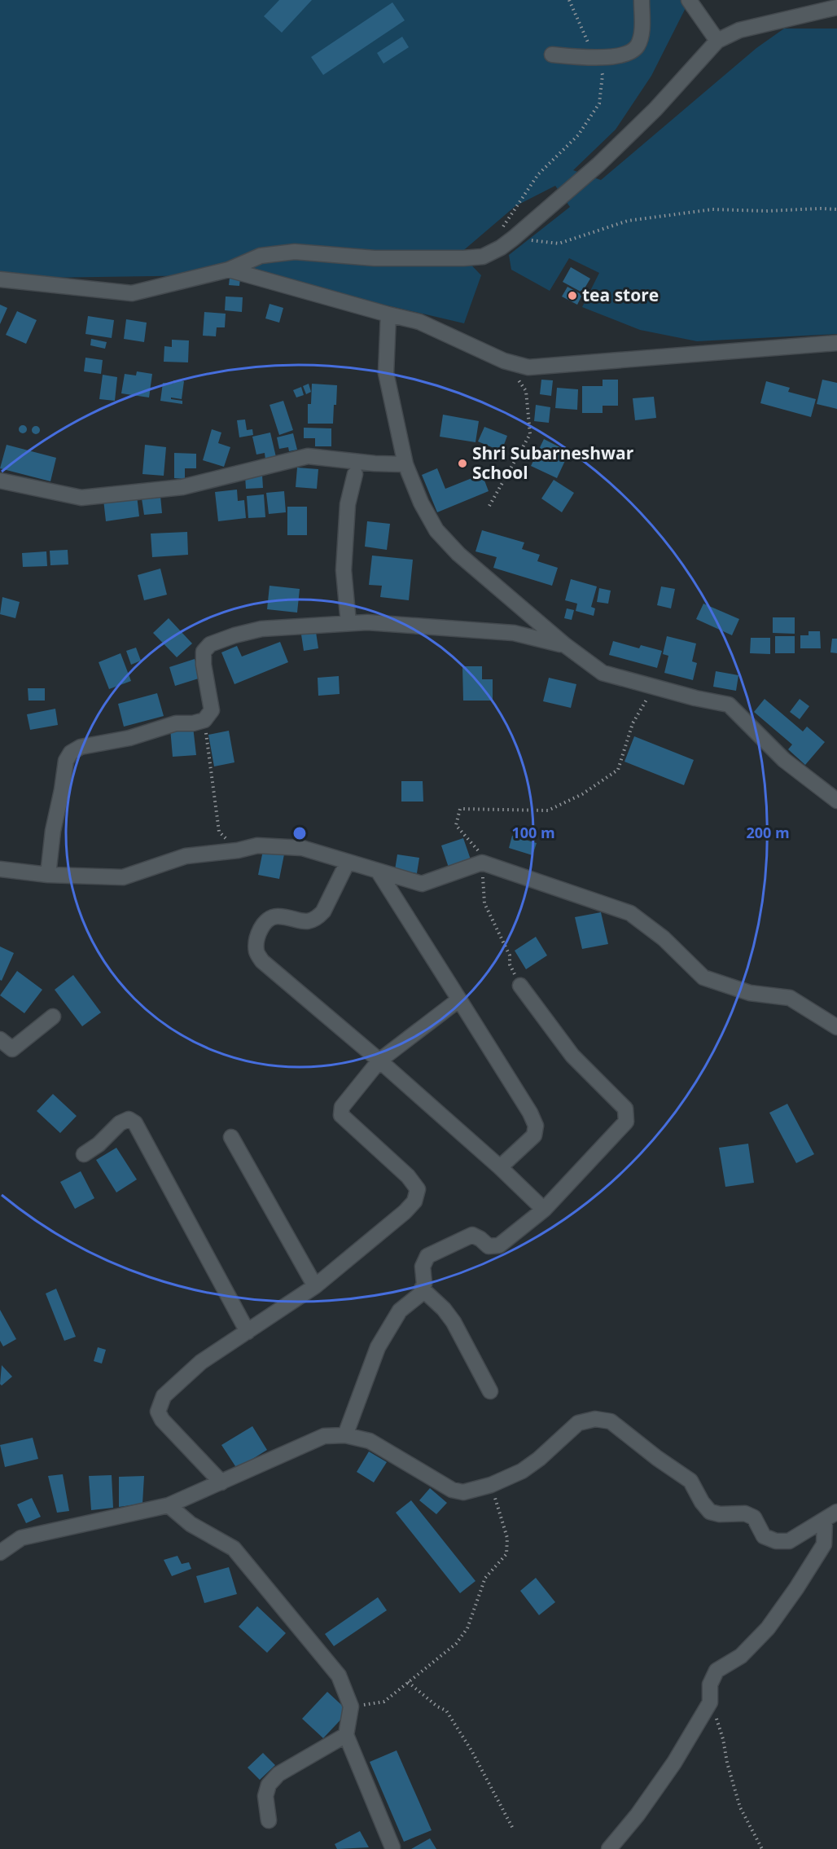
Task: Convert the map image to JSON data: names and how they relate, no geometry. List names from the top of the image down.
{
  "places": ["tea store", "Shri Subarneshwar School"],
  "rings": ["100 m", "200 m"]
}
